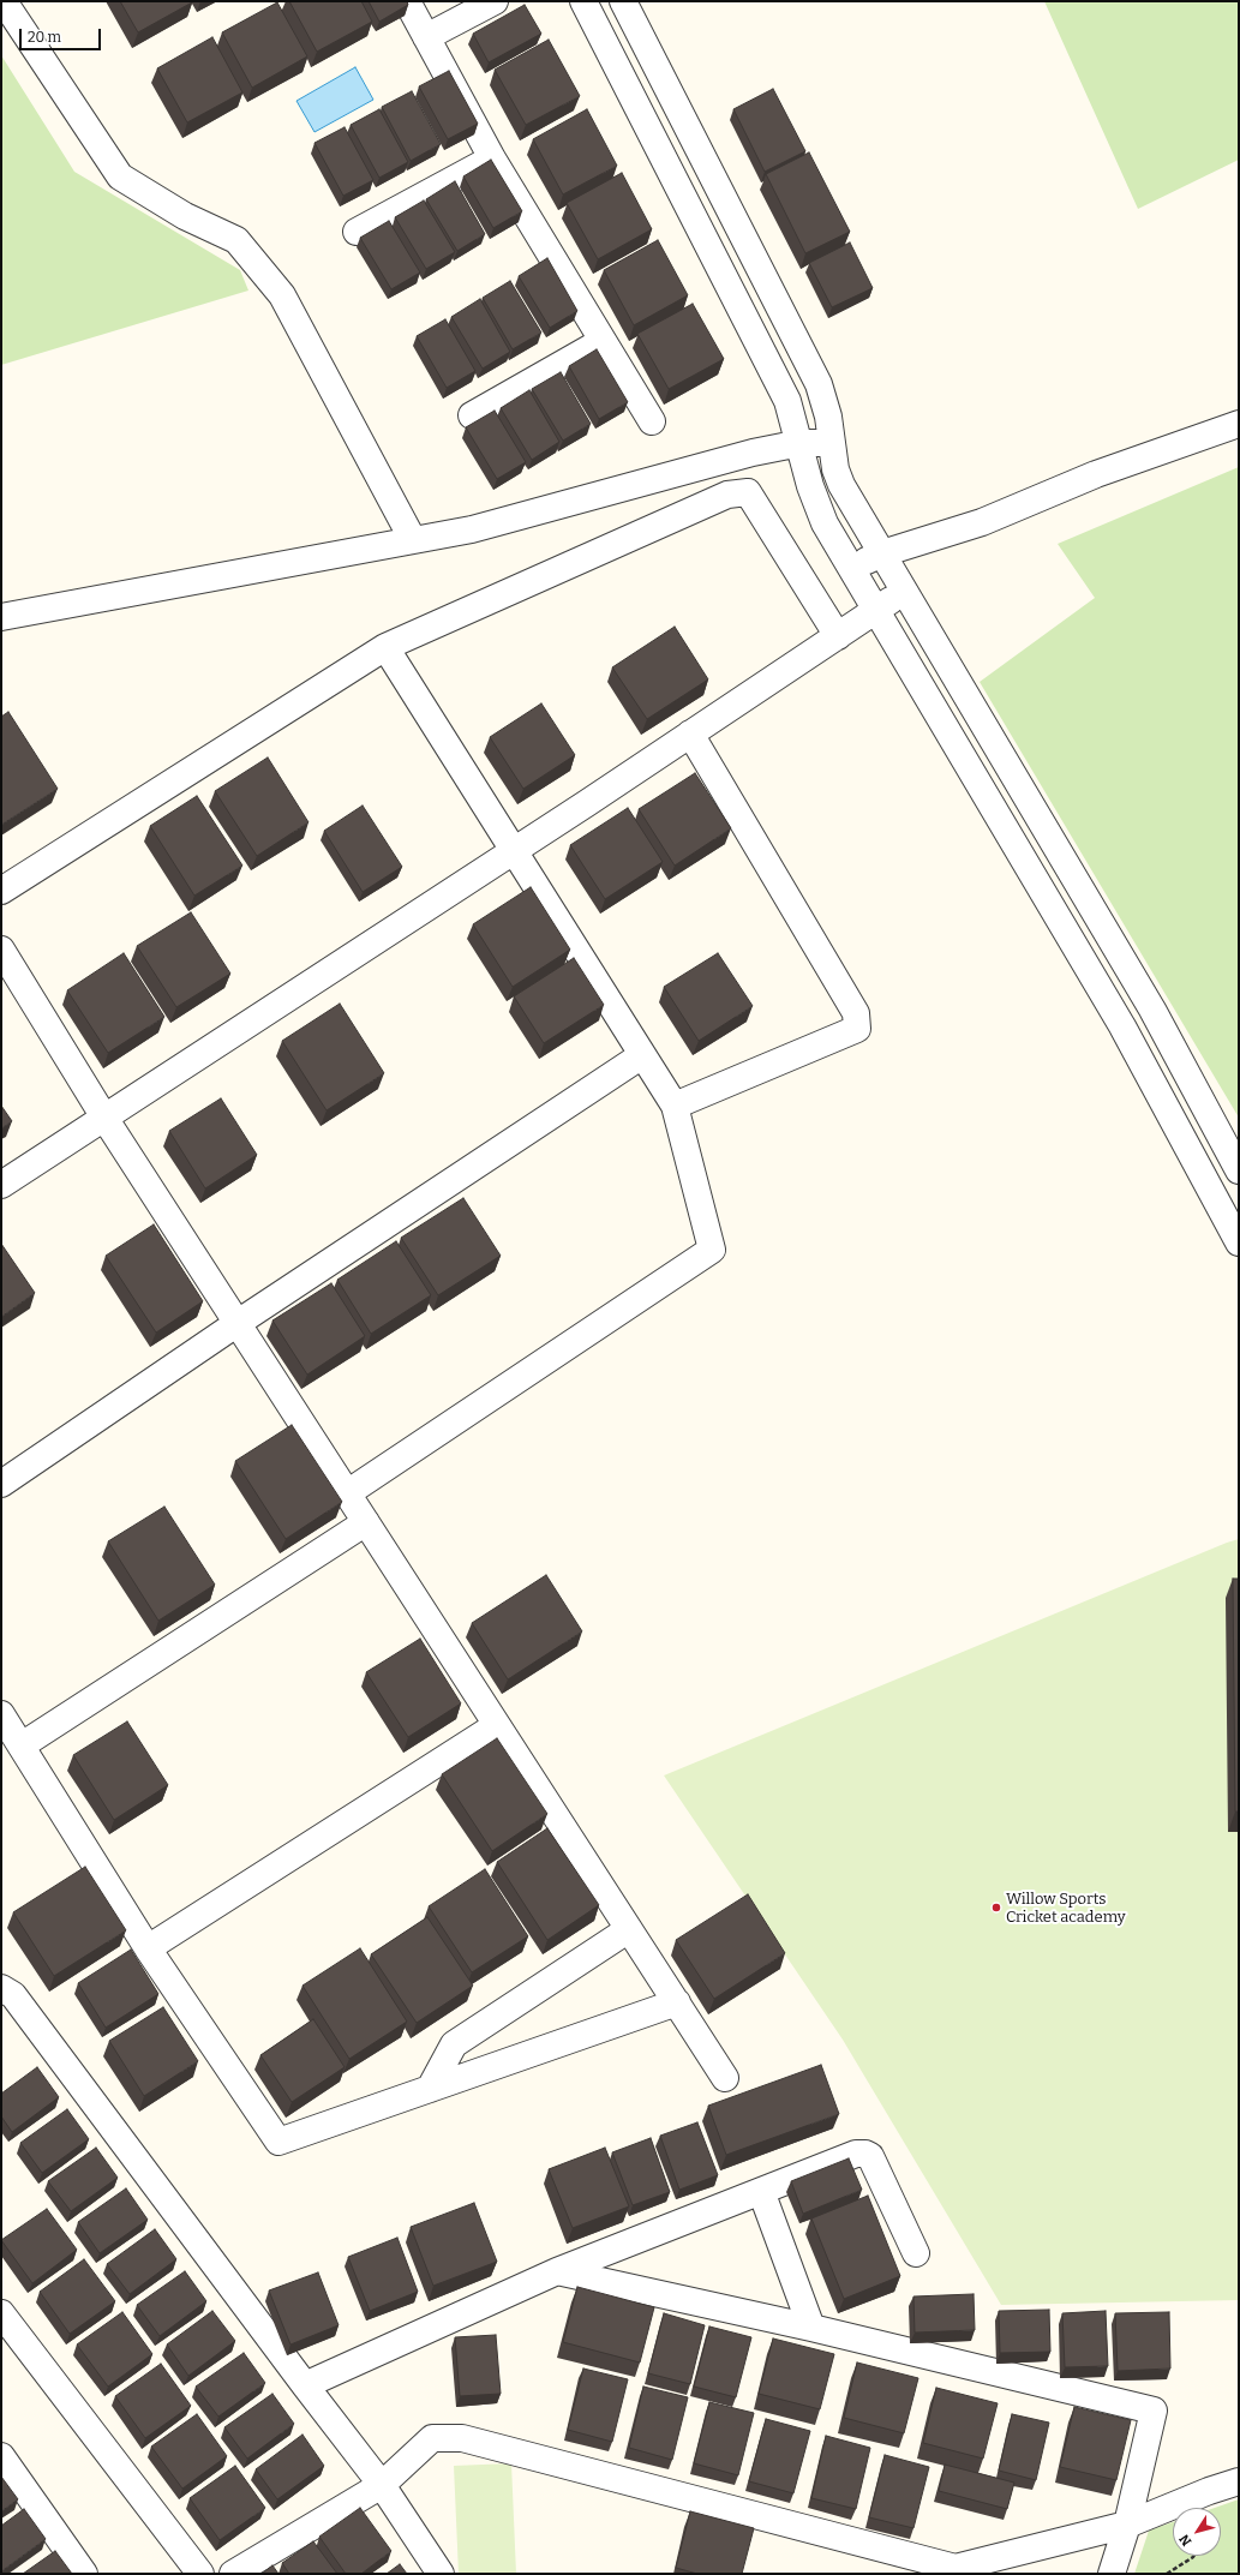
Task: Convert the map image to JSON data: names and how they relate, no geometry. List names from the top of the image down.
{
  "places": ["Willow Sports Cricket academy"],
  "scale_bar": "20 m",
  "north": "bottom left"
}
